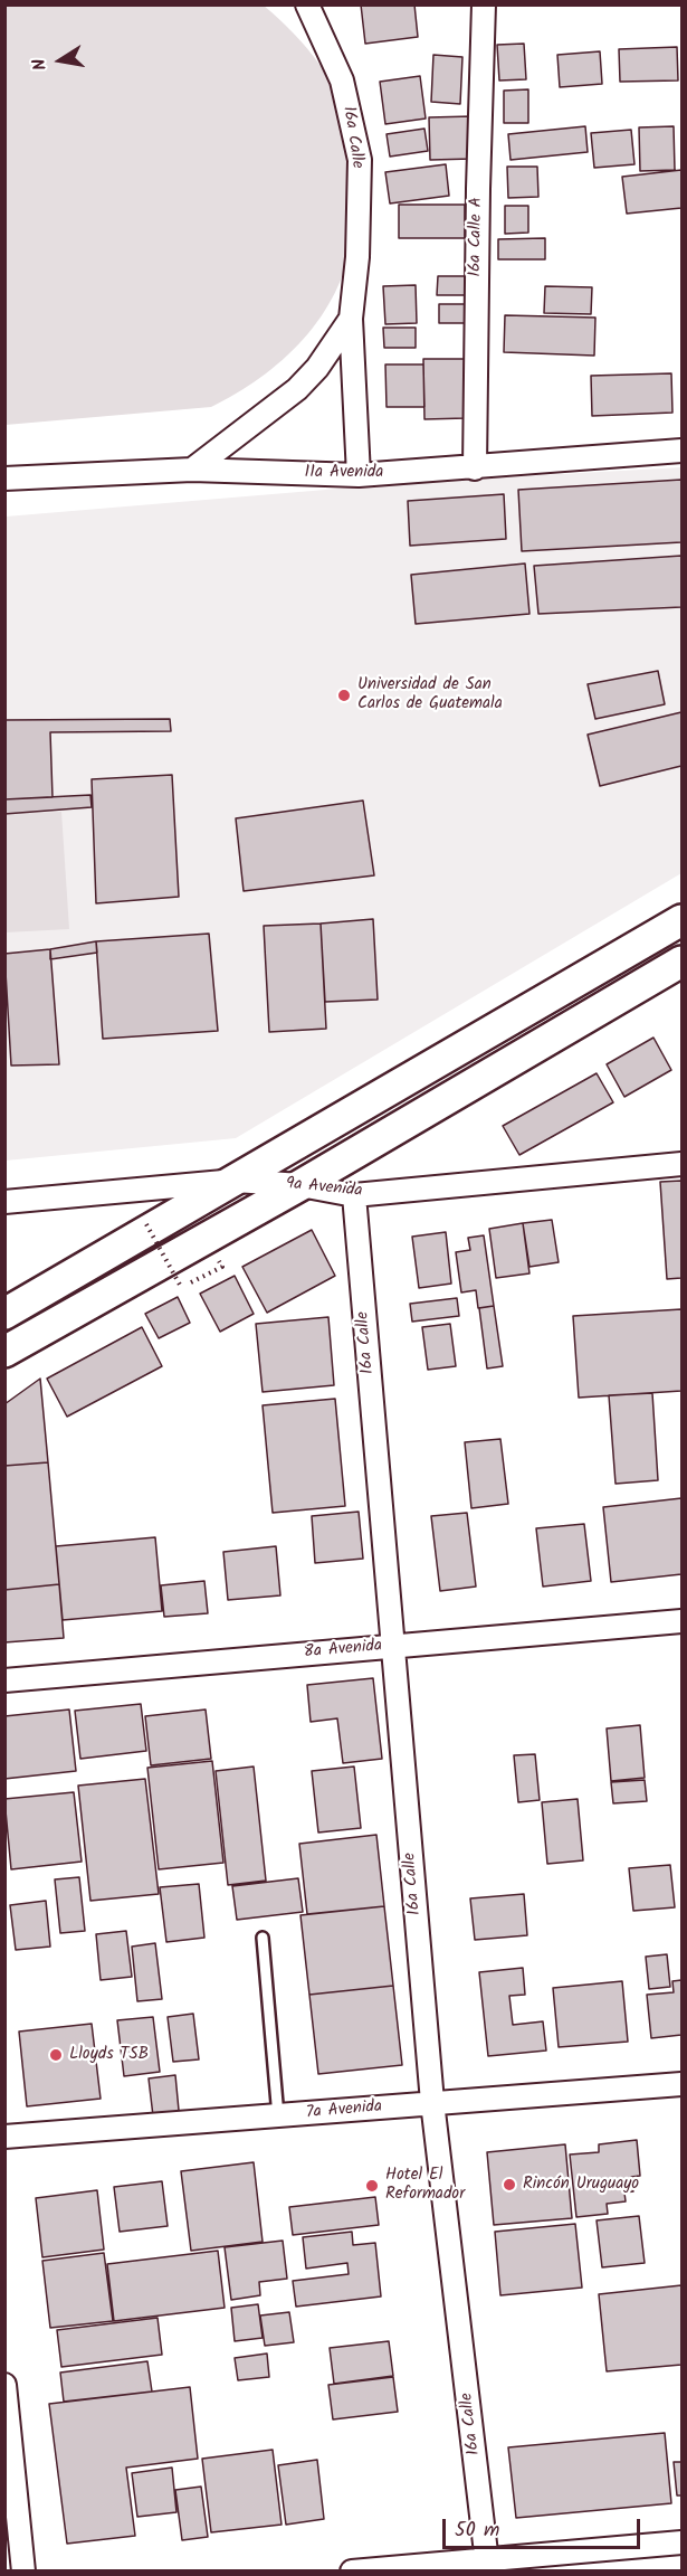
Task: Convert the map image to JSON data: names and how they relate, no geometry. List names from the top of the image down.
{
  "streets": {
    "street": [
      "16a Calle",
      "16a Calle A",
      "11a Avenida",
      "9a Avenida",
      "8a Avenida",
      "7a Avenida"
    ]
  },
  "crossings": [
    ["16a Calle", "11a Avenida"],
    ["16a Calle", "9a Avenida"],
    ["16a Calle", "8a Avenida"],
    ["16a Calle", "7a Avenida"],
    ["16a Calle A", "11a Avenida"]
  ],
  "places": [
    "Universidad de San Carlos de Guatemala",
    "Lloyds TSB",
    "Rincón Uruguayo",
    "Hotel El Reformador"
  ],
  "scale_bar": "50 m",
  "north": "left"
}
